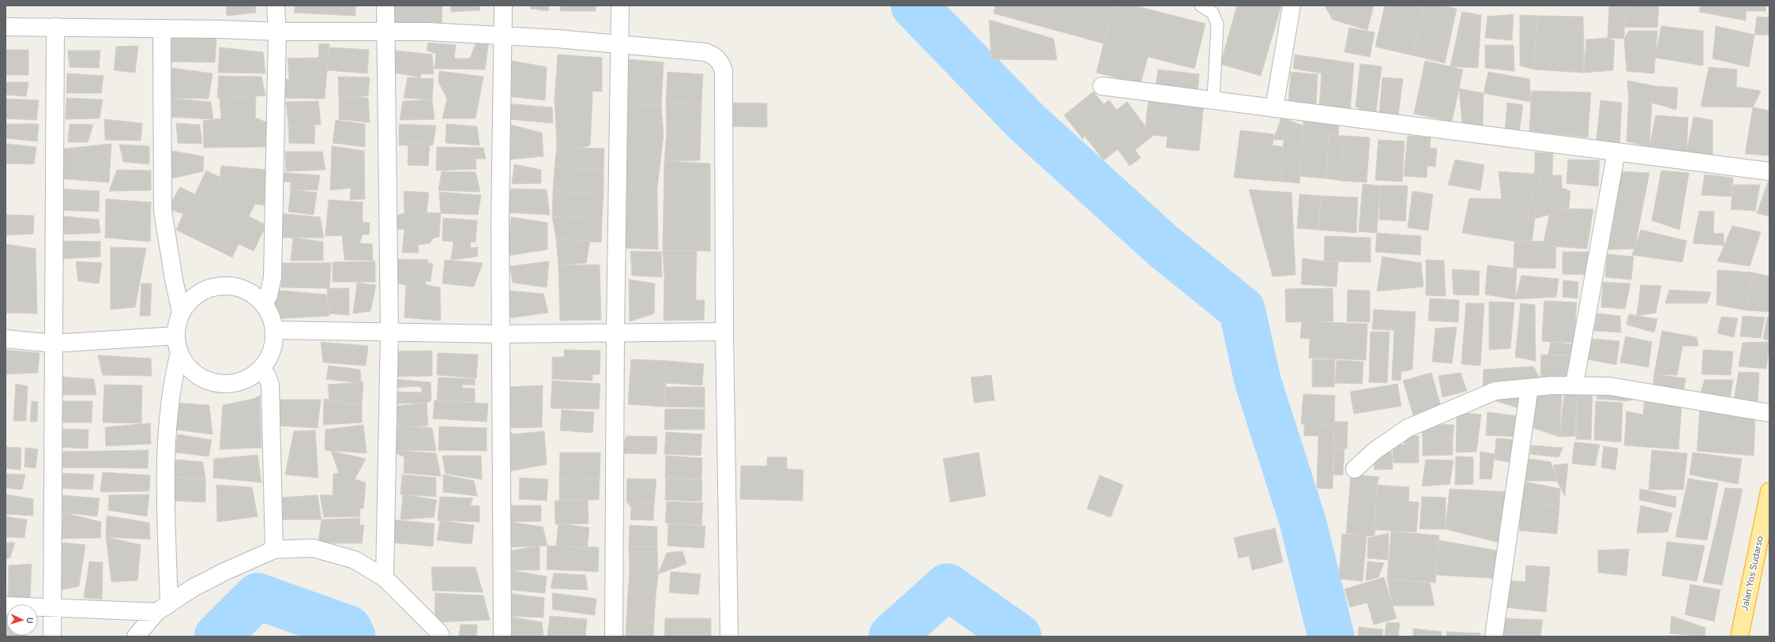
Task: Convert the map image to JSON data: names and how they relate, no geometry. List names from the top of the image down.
{
  "streets": {
    "highway": ["Jalan Yos Sudarso"]
  },
  "north": "right"
}
